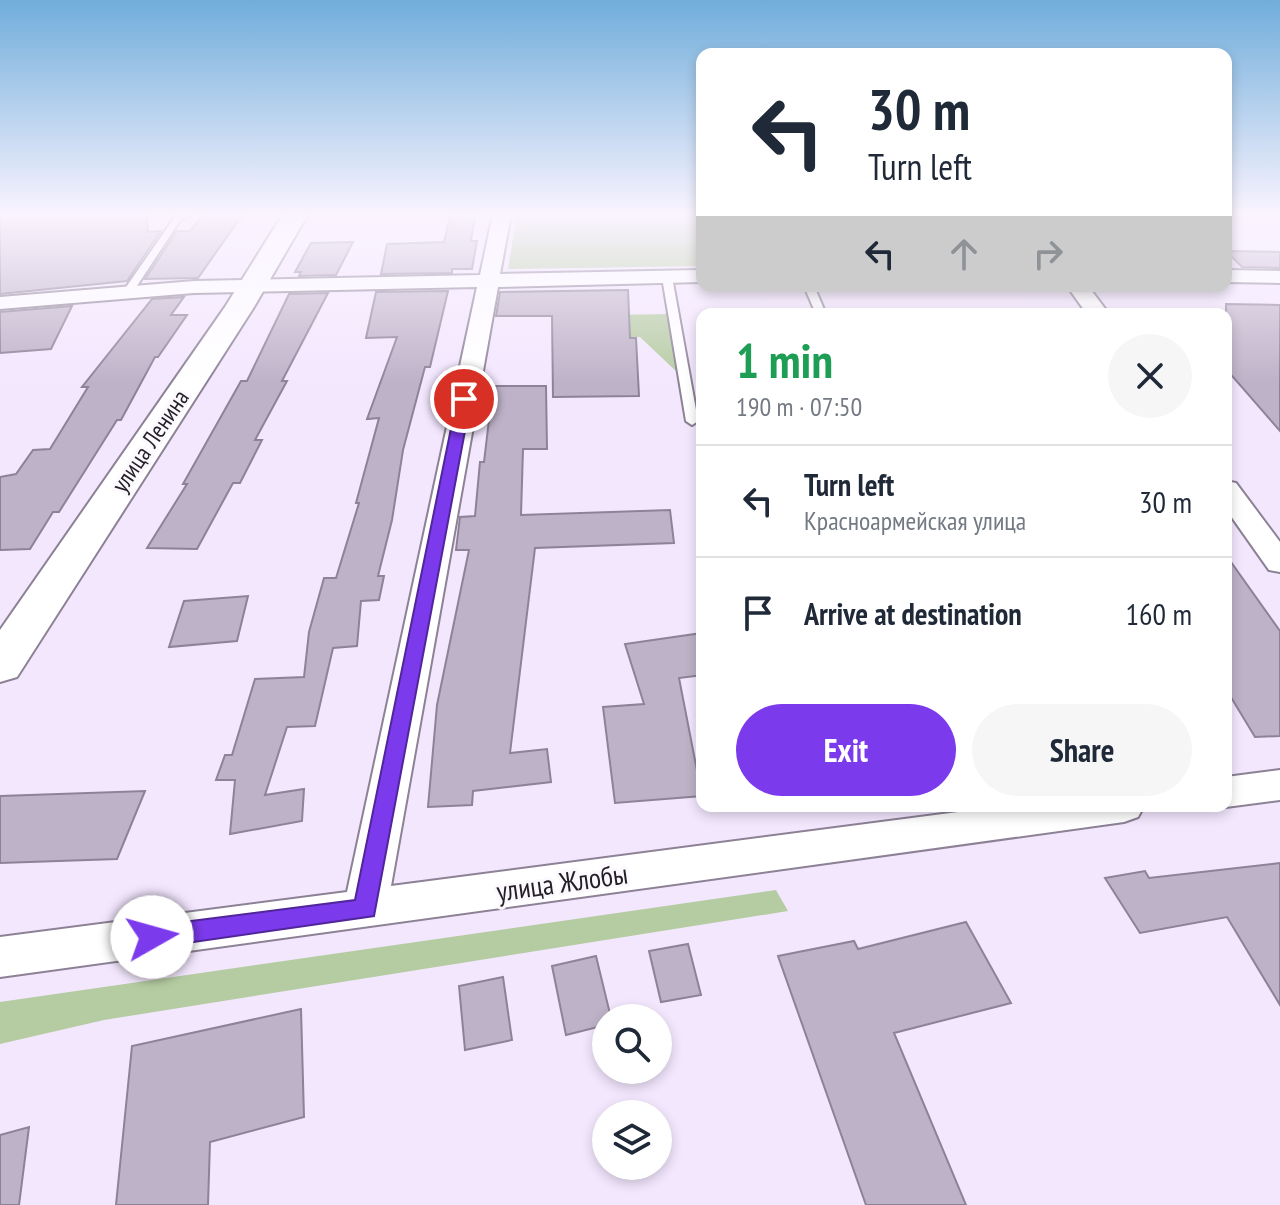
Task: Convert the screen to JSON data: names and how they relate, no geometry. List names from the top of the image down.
{
  "streets": {
    "street": ["улица Ленина", "улица Жлобы"]
  },
  "page": {
    "turn": ["30 m", "Turn left"],
    "heading": ["1 min", "190 m · 07:50"],
    "list": [
      {
        "name": "Turn left",
        "note": "Красноармейская улица",
        "value": "30 m"
      },
      {
        "name": "Arrive at destination",
        "value": "160 m"
      }
    ],
    "buttons": ["Exit", "Share"]
  }
}
